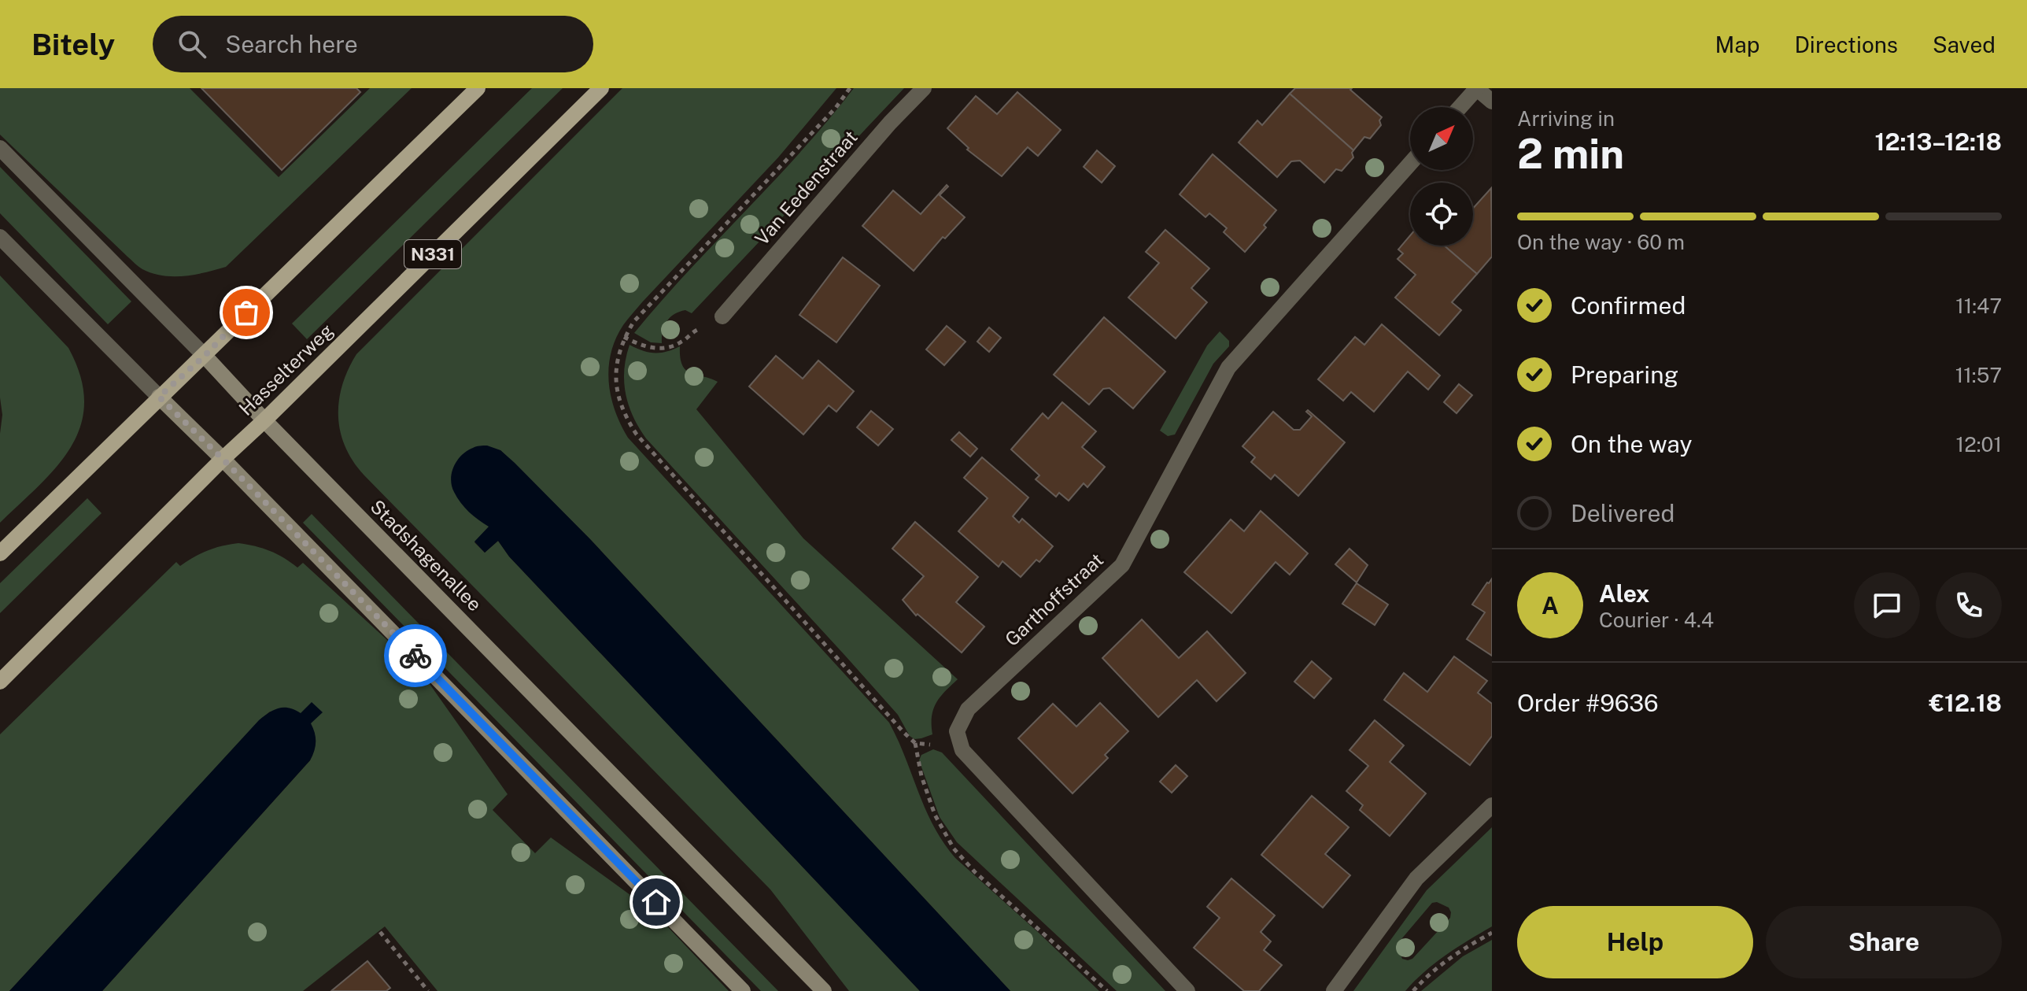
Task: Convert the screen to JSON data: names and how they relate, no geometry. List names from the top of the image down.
{
  "streets": {
    "main road": ["N331", "Hasselterweg", "Stadshagenallee"],
    "street": ["Van Eedenstraat", "Garthoffstraat"]
  },
  "crossings": [
    ["Hasselterweg", "Stadshagenallee"]
  ],
  "north": "top right",
  "page": {
    "header": "Bitely",
    "search": "Search here",
    "nav": ["Map", "Directions", "Saved"],
    "heading": ["2 min", "Arriving in", "12:13–12:18"],
    "panel": [
      "Alex",
      "Courier · 4.4",
      "Order #9636",
      "€12.18"
    ],
    "bar": "On the way · 60 m",
    "list": [
      ["Confirmed", "11:47"],
      ["Preparing", "11:57"],
      ["On the way", "12:01"],
      "Delivered"
    ],
    "round": "A",
    "buttons": ["Help", "Share"]
  }
}
